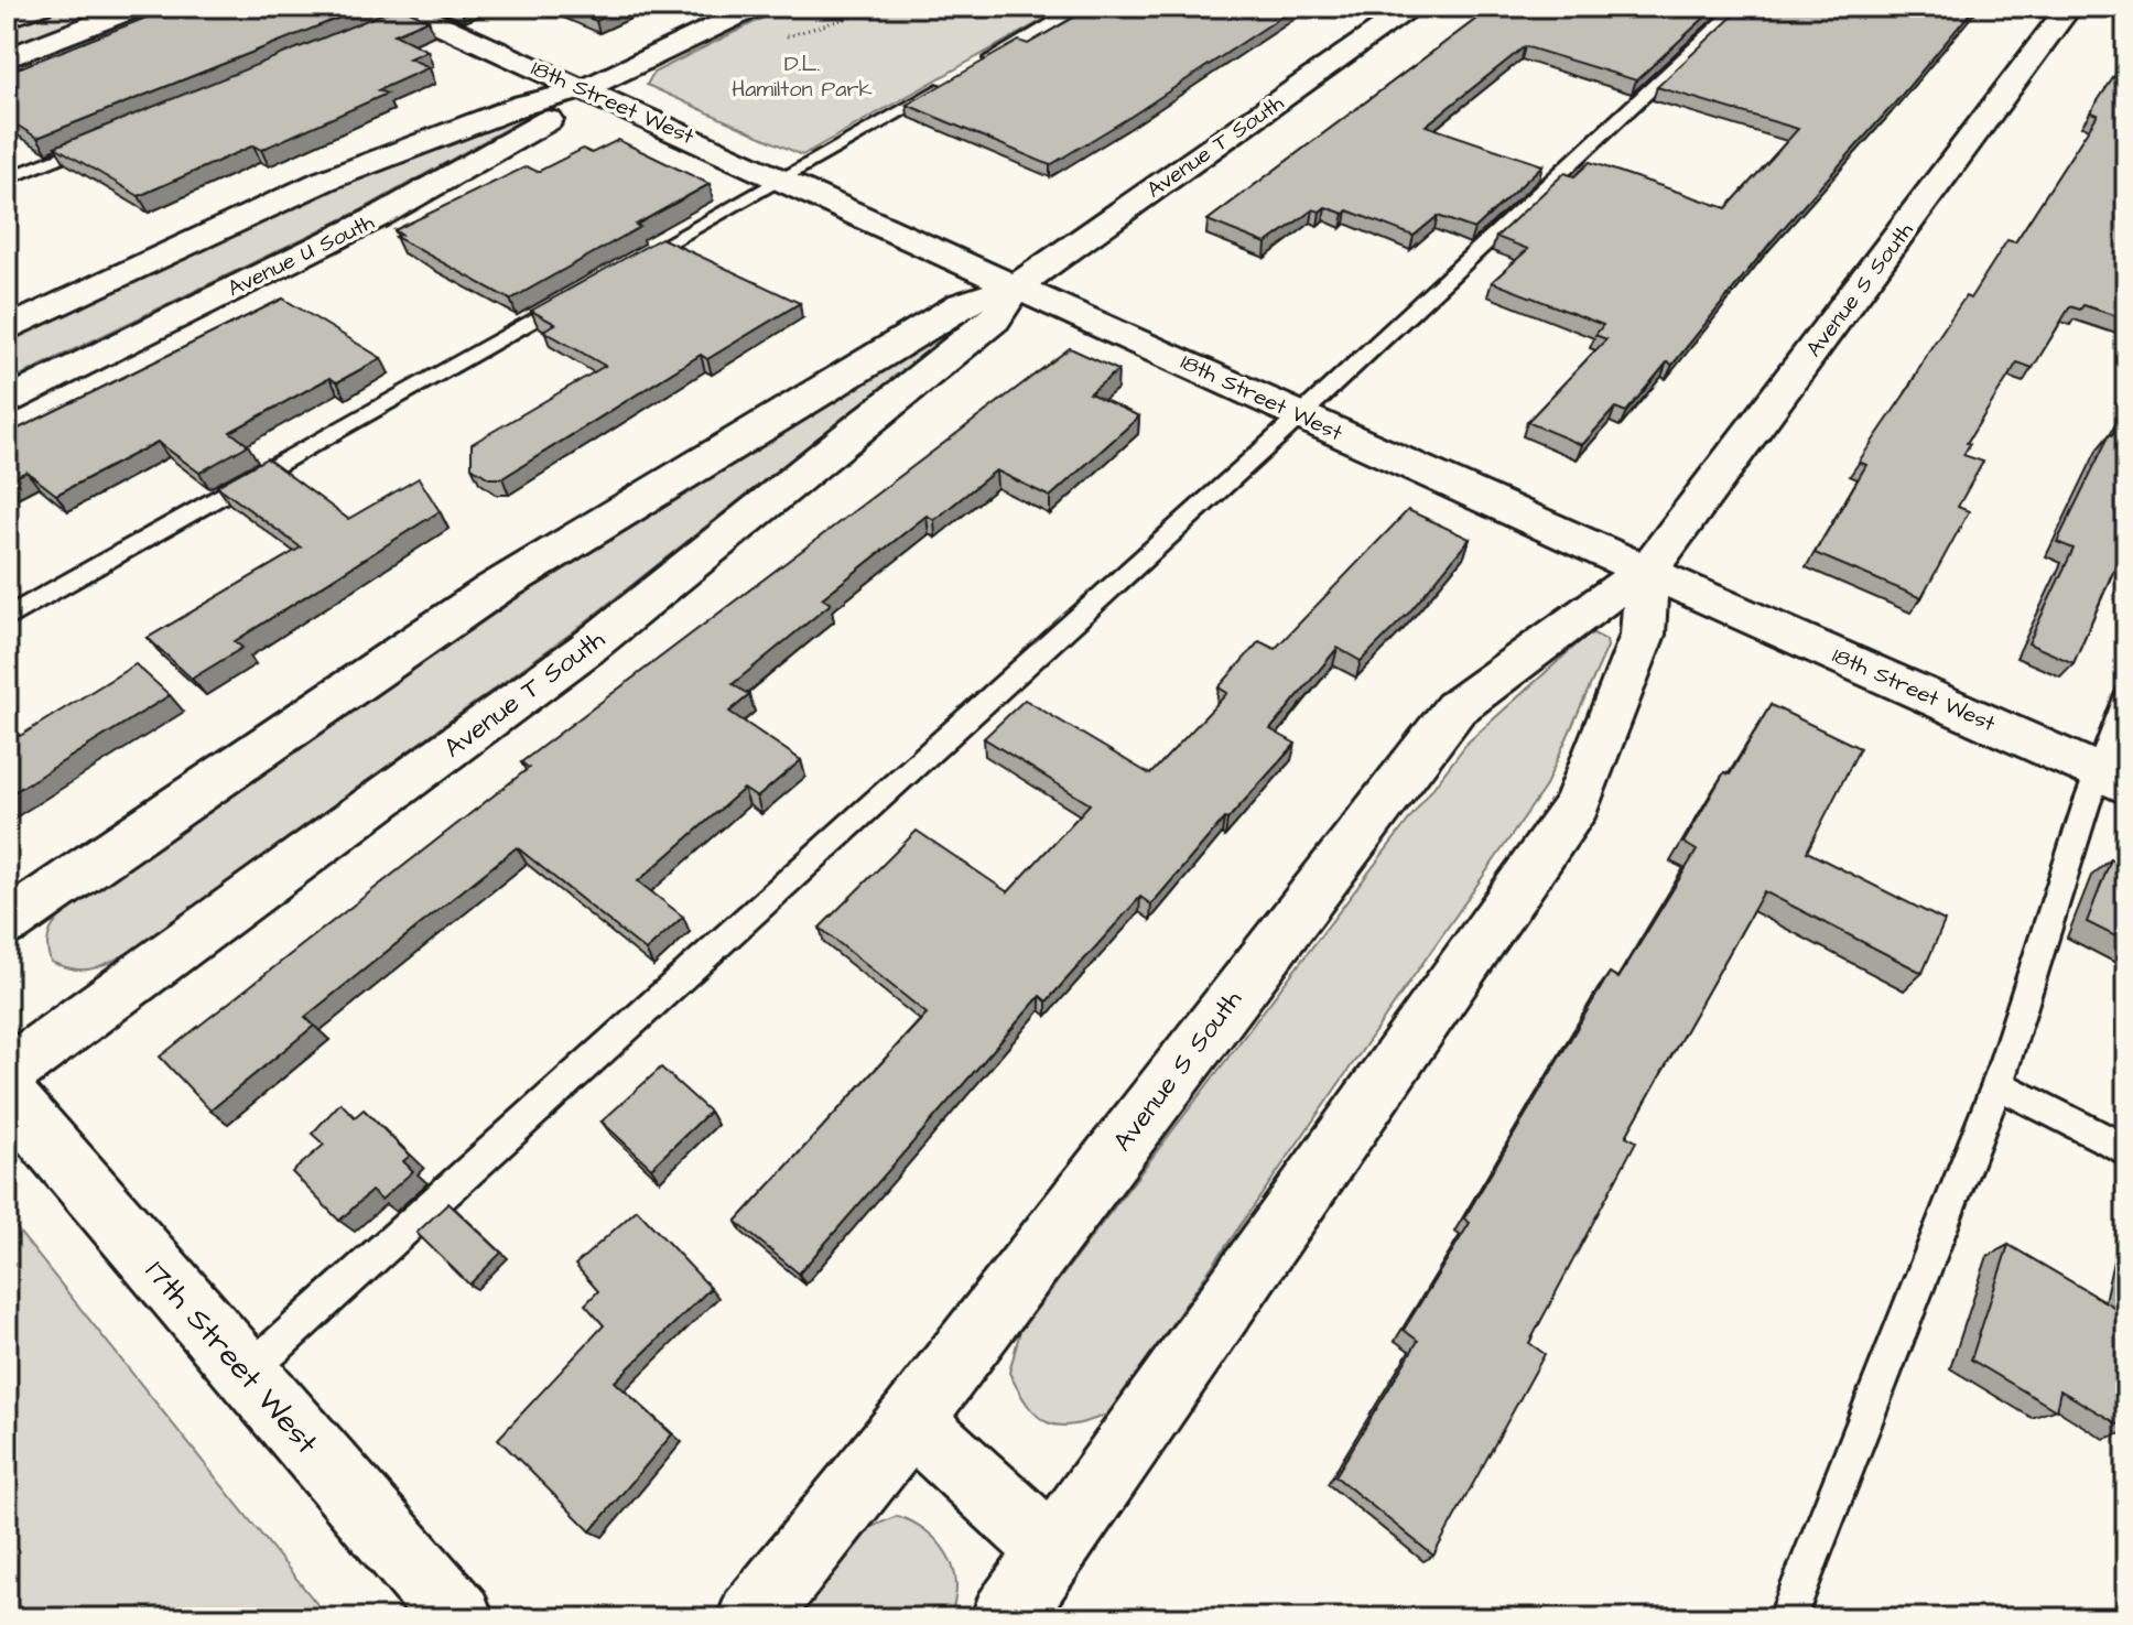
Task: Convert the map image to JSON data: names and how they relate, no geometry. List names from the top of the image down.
{
  "streets": {
    "street": [
      "18th Street West",
      "Avenue T South",
      "Avenue U South",
      "Avenue S South",
      "17th Street West"
    ]
  },
  "crossings": [
    ["18th Street West", "Avenue T South"],
    ["18th Street West", "Avenue U South"],
    ["18th Street West", "Avenue S South"]
  ],
  "parks": ["D.L. Hamilton Park"]
}
